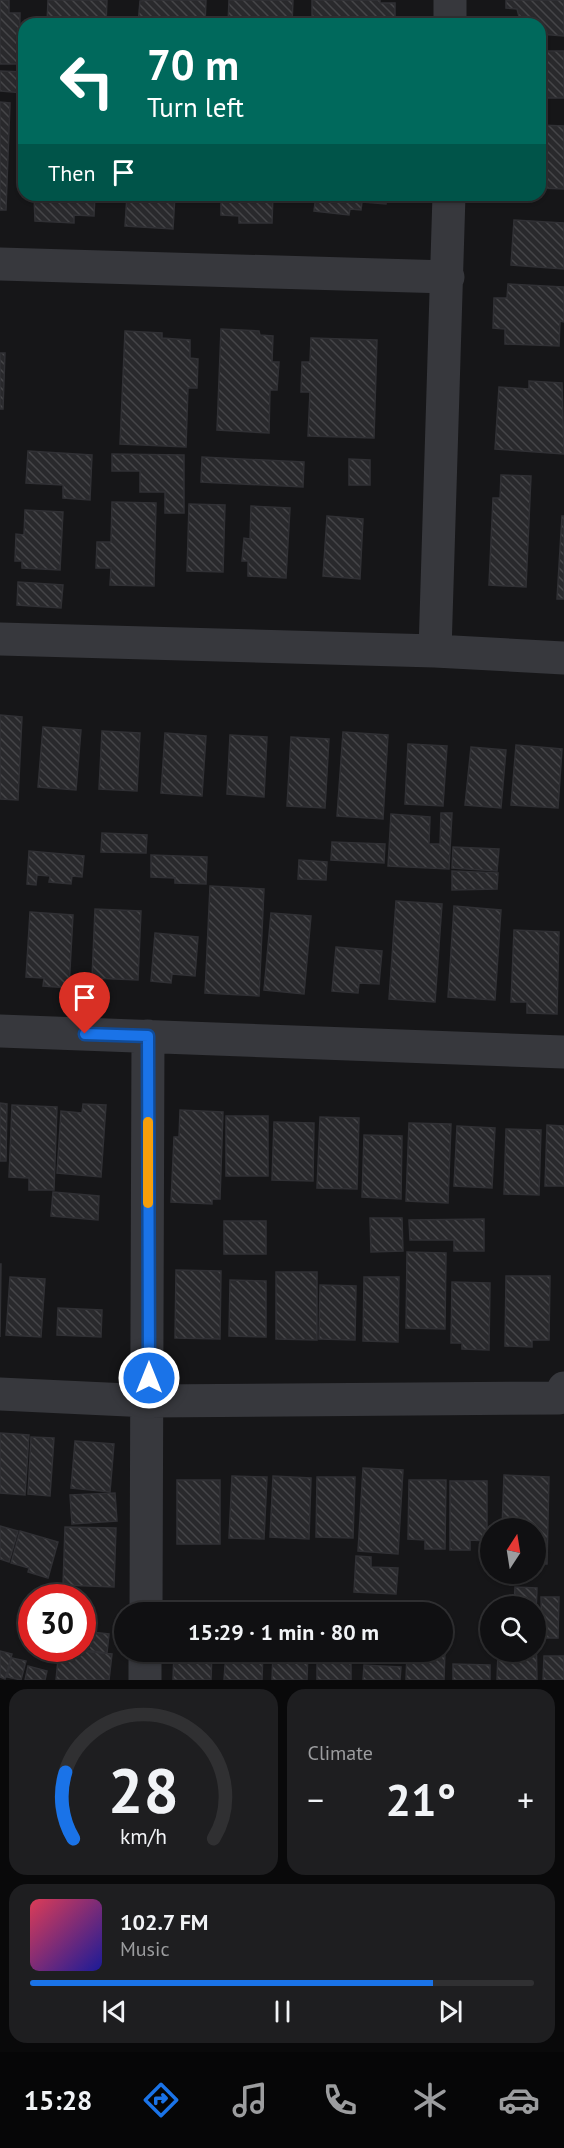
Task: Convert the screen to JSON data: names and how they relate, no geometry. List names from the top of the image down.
{
  "north": "top",
  "page": {
    "turn": ["70 m", "Turn left"],
    "then": "Then",
    "limit": "30",
    "trip": "15:29 · 1 min · 80 m",
    "tile": "Climate",
    "heat": ["−", "21°", "+"],
    "song": ["102.7 FM", "Music"],
    "tabs": "15:28",
    "gauge": ["28", "km/h"]
  }
}
